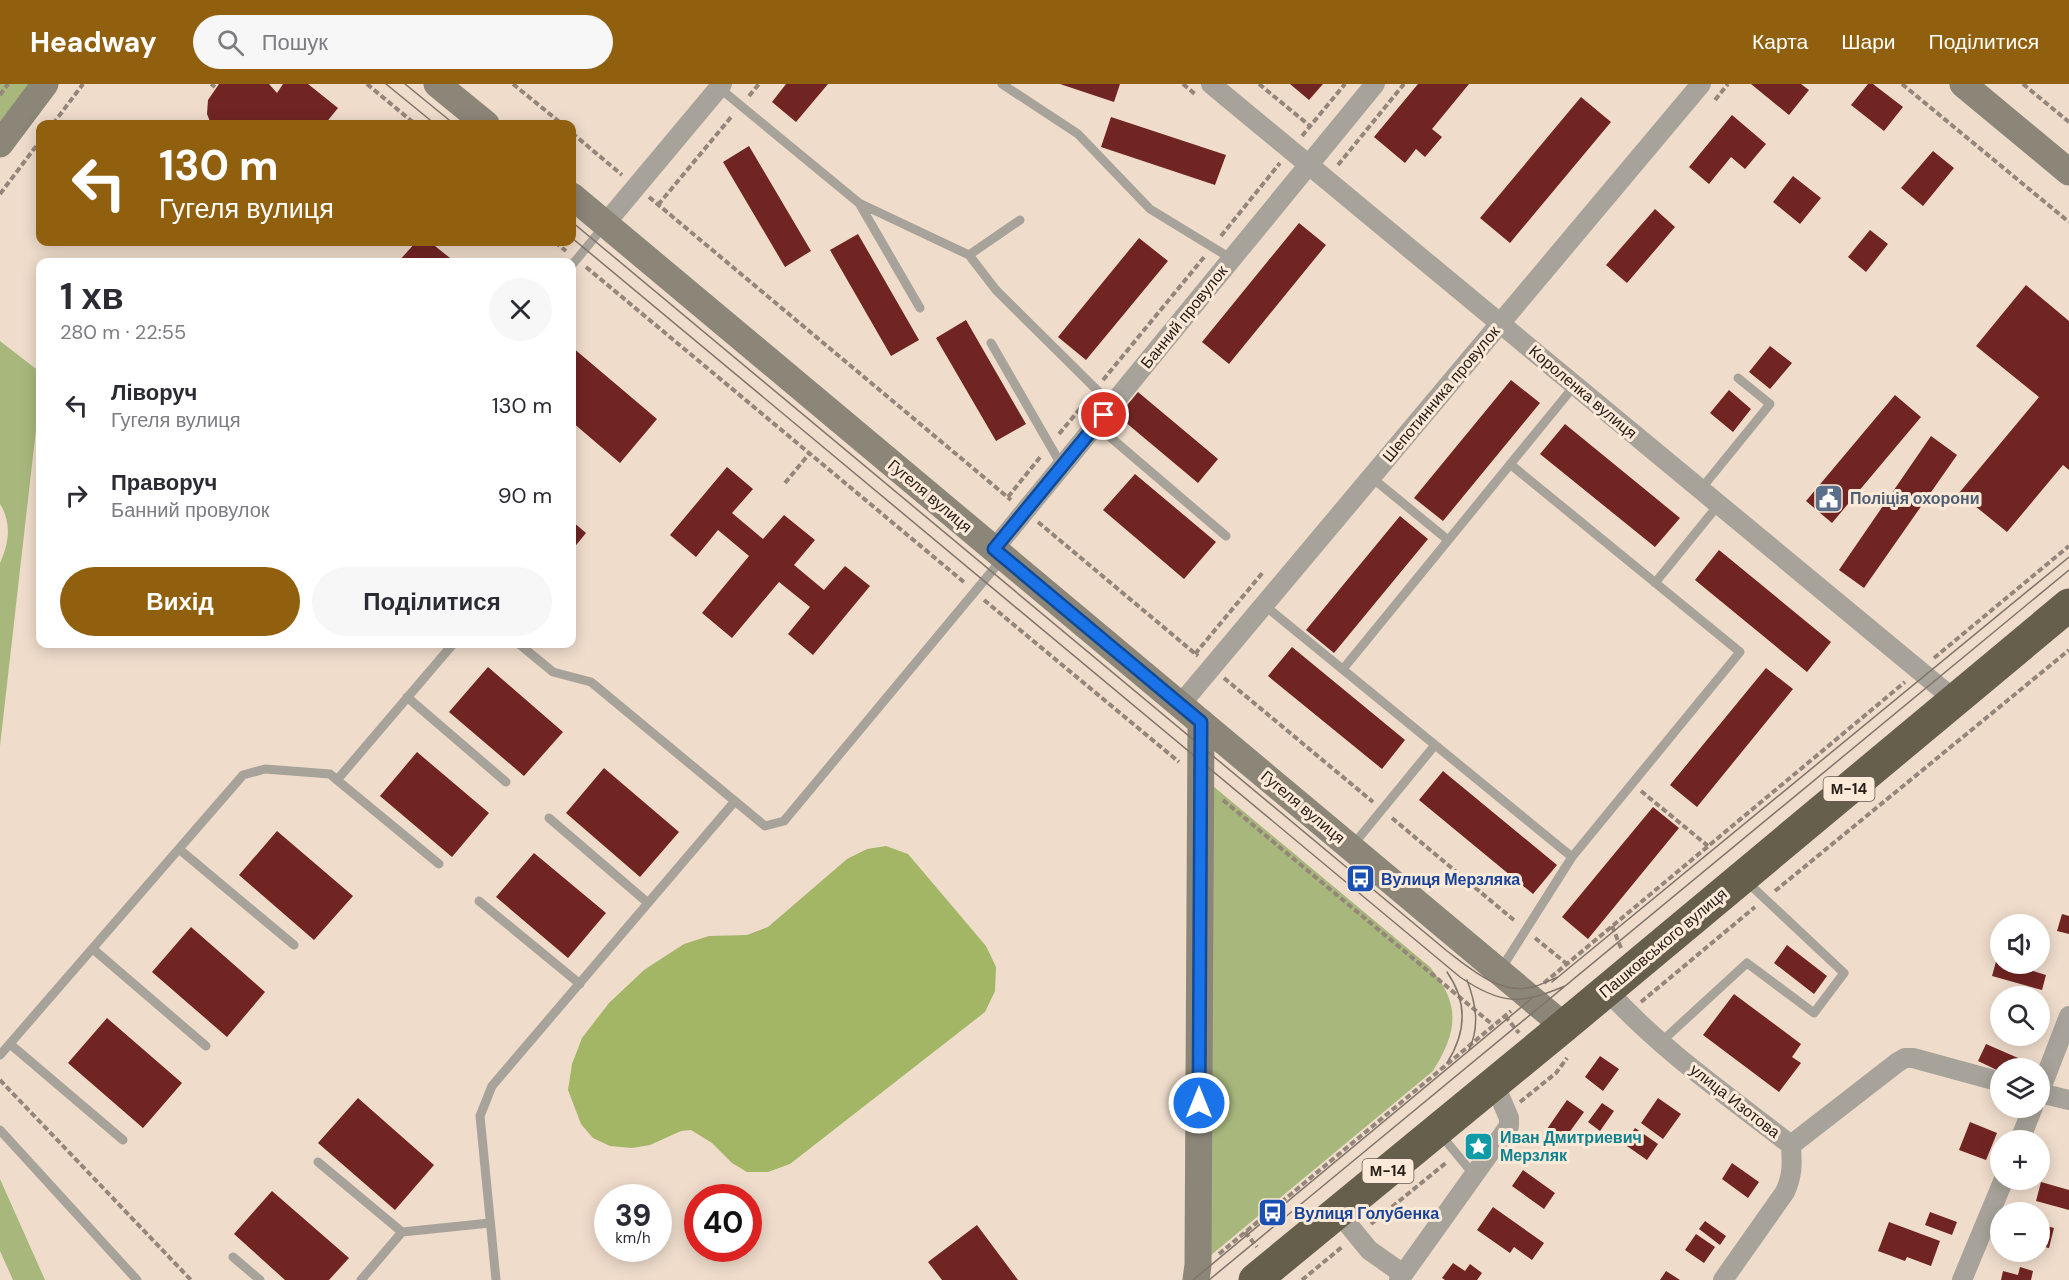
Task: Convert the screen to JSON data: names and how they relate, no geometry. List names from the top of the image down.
{
  "streets": {
    "highway": ["М-14", "Пашковського вулиця"],
    "street": [
      "Банний провулок",
      "Короленка вулиця",
      "Шепотинника провулок",
      "Гугеля вулиця",
      "улица Изотова"
    ]
  },
  "crossings": [
    ["Банний провулок", "Короленка вулиця"],
    ["Банний провулок", "Гугеля вулиця"],
    ["Короленка вулиця", "Шепотинника провулок"],
    ["Короленка вулиця", "Пашковського вулиця"],
    ["Шепотинника провулок", "Гугеля вулиця"],
    ["Гугеля вулиця", "Пашковського вулиця"],
    ["Пашковського вулиця", "улица Изотова"]
  ],
  "places": {
    "public building": ["Поліція охорони"],
    "bus stop": ["Вулиця Мерзляка", "Вулиця Голубенка"],
    "place": ["Иван Дмитриевич Мерзляк"]
  },
  "page": {
    "header": "Headway",
    "search": "Пошук",
    "nav": ["Карта", "Шари", "Поділитися"],
    "turn": ["130 m", "Гугеля вулиця"],
    "heading": ["1 хв", "280 m · 22:55"],
    "list": [
      {
        "name": "Ліворуч",
        "note": "Гугеля вулиця",
        "value": "130 m"
      },
      {
        "name": "Праворуч",
        "note": "Банний провулок",
        "value": "90 m"
      }
    ],
    "buttons": ["Вихід", "Поділитися"],
    "map_buttons": ["+", "−"],
    "speed": "39 km/h",
    "limit": "40"
  }
}
